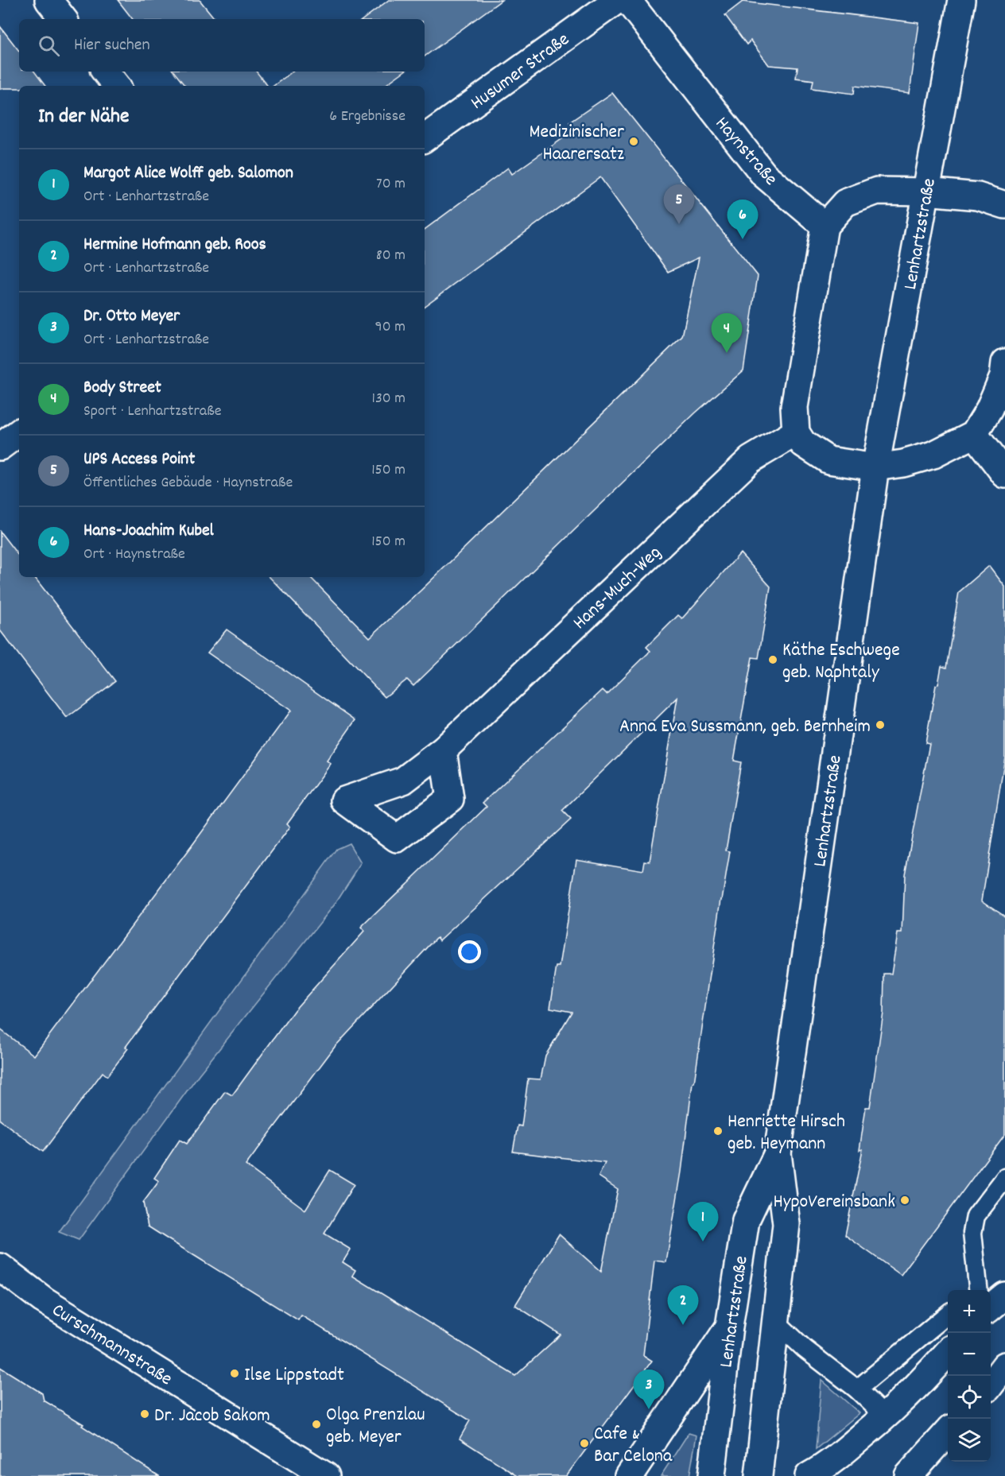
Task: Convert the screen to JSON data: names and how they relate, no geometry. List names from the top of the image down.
{
  "streets": {
    "street": [
      "Husumer Straße",
      "Haynstraße",
      "Lenhartzstraße",
      "Hans-Much-Weg",
      "Curschmannstraße"
    ]
  },
  "places": [
    "Medizinischer Haarersatz",
    "Käthe Eschwege geb. Naphtaly",
    "Anna Eva Sussmann, geb. Bernheim",
    "Henriette Hirsch geb. Heymann",
    "HypoVereinsbank",
    "Ilse Lippstadt",
    "Dr. Jacob Sakom",
    "Olga Prenzlau geb. Meyer",
    "Cafe & Bar Celona"
  ],
  "page": {
    "search": "Hier suchen",
    "heading": ["In der Nähe", "6 Ergebnisse"],
    "list": [
      {
        "mark": "1",
        "name": "Margot Alice Wolff geb. Salomon",
        "note": "Ort · Lenhartzstraße",
        "value": "70 m"
      },
      {
        "mark": "2",
        "name": "Hermine Hofmann geb. Roos",
        "note": "Ort · Lenhartzstraße",
        "value": "80 m"
      },
      {
        "mark": "3",
        "name": "Dr. Otto Meyer",
        "note": "Ort · Lenhartzstraße",
        "value": "90 m"
      },
      {
        "mark": "4",
        "name": "Body Street",
        "note": "Sport · Lenhartzstraße",
        "value": "130 m"
      },
      {
        "mark": "5",
        "name": "UPS Access Point",
        "note": "Öffentliches Gebäude · Haynstraße",
        "value": "150 m"
      },
      {
        "mark": "6",
        "name": "Hans-Joachim Kubel",
        "note": "Ort · Haynstraße",
        "value": "150 m"
      }
    ],
    "pins": [
      "5",
      "6",
      "4",
      "1",
      "2",
      "3"
    ],
    "map_buttons": ["+", "−"]
  }
}
